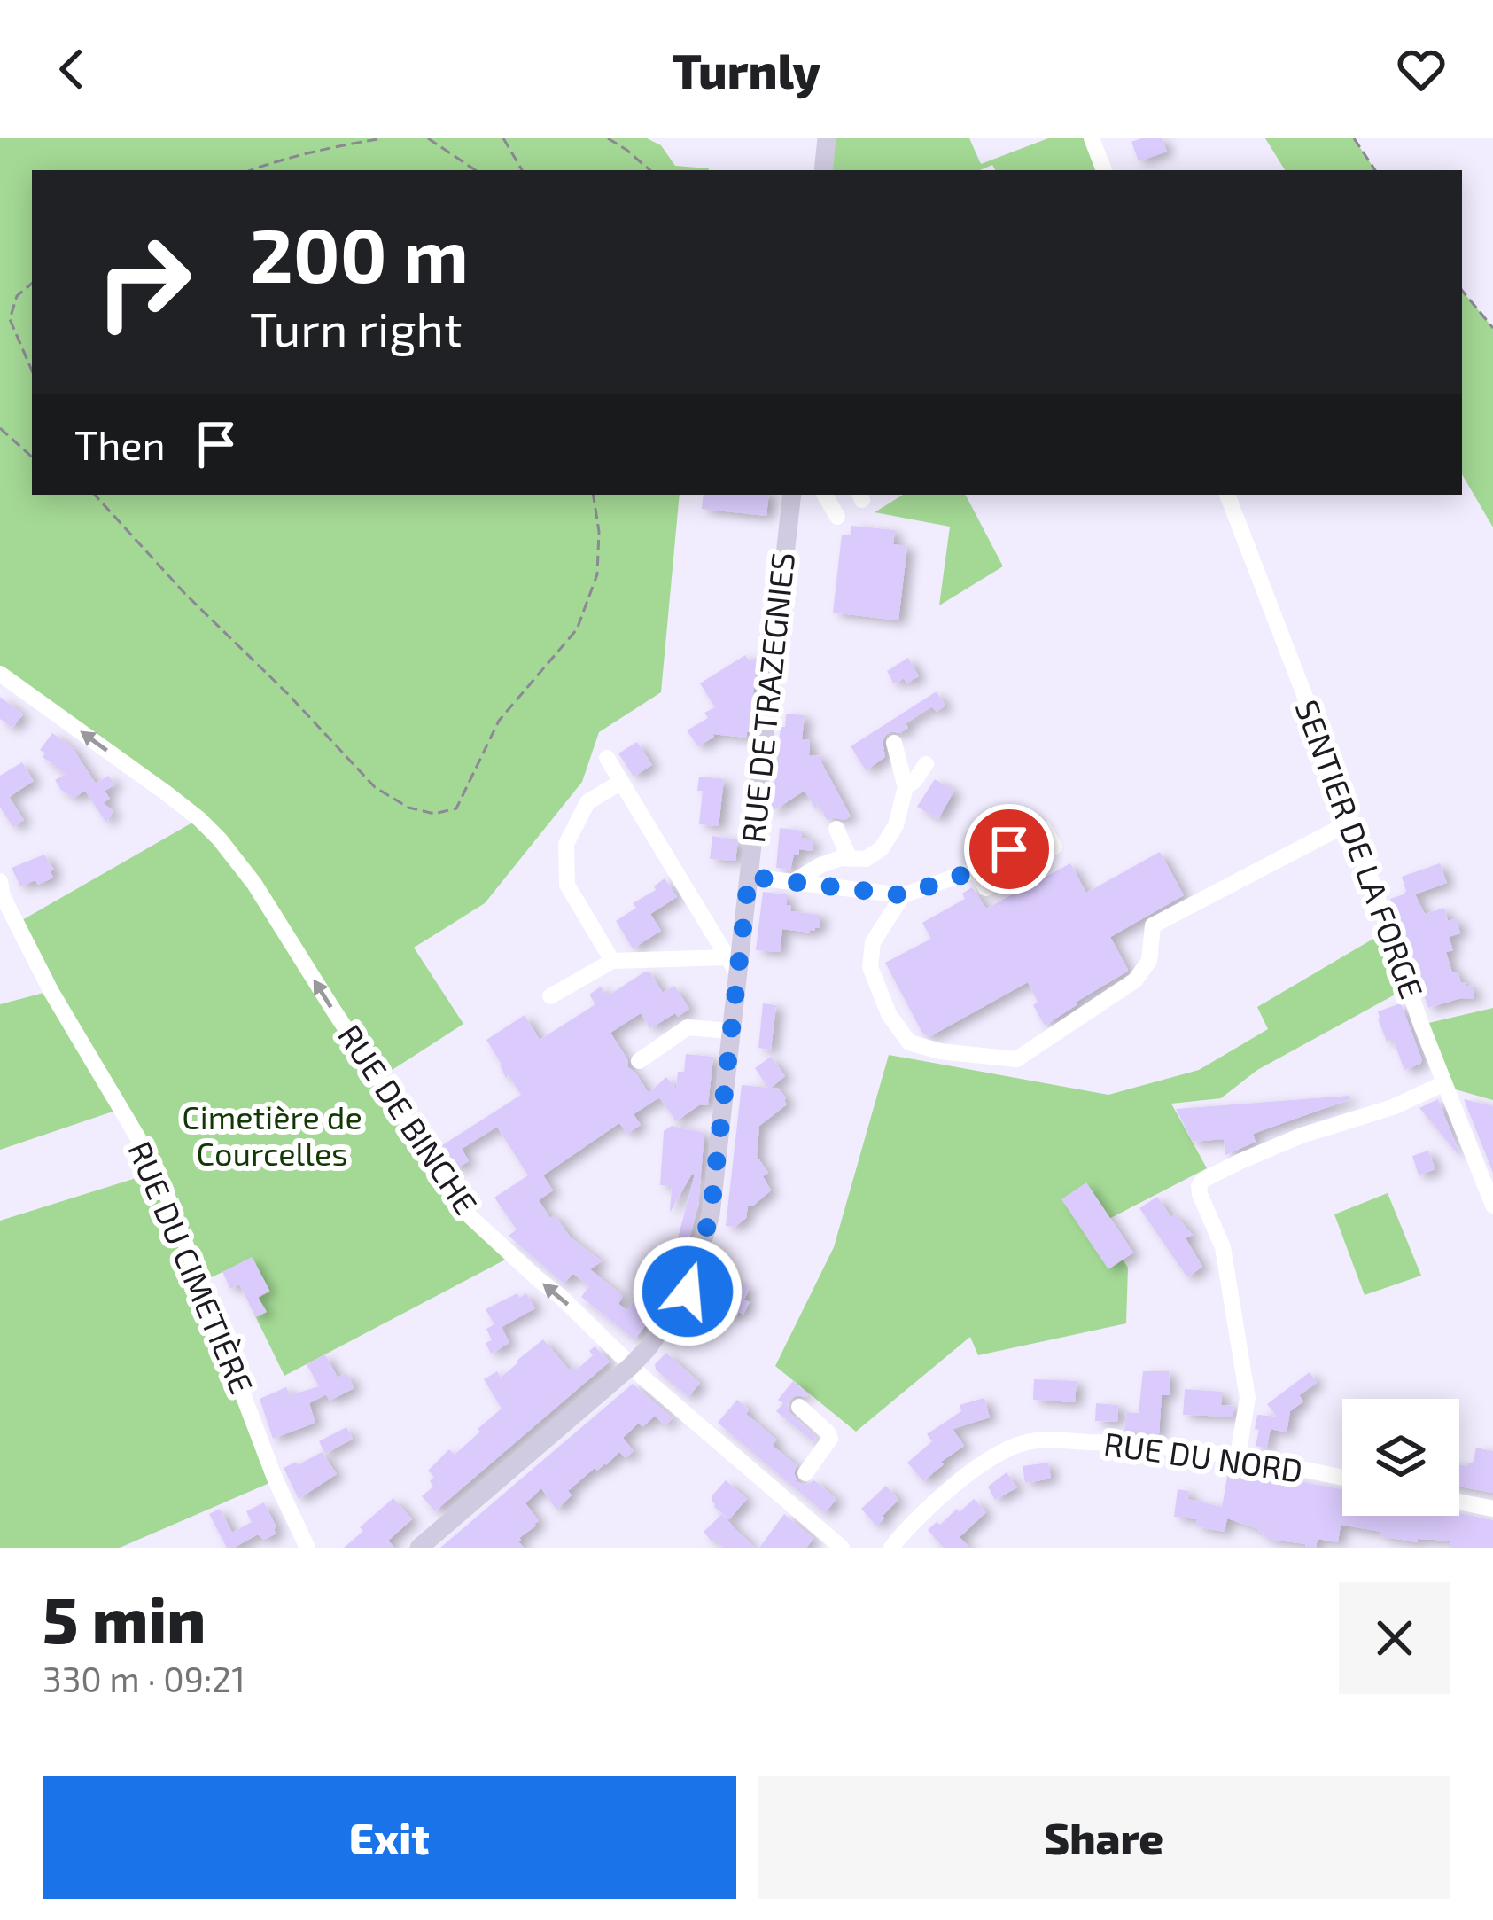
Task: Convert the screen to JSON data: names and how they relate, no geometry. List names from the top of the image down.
{
  "streets": {
    "main road": ["RUE DE TRAZEGNIES"],
    "street": [
      "SENTIER DE LA FORGE",
      "RUE DE BINCHE",
      "RUE DU CIMETIÈRE",
      "RUE DU NORD"
    ]
  },
  "crossings": [
    ["RUE DE TRAZEGNIES", "RUE DE BINCHE"]
  ],
  "one_way": ["RUE DE BINCHE"],
  "parks": ["Cimetière de Courcelles"],
  "page": {
    "header": "Turnly",
    "turn": ["200 m", "Turn right"],
    "then": "Then",
    "heading": ["5 min", "330 m · 09:21"],
    "buttons": ["Exit", "Share"]
  }
}
